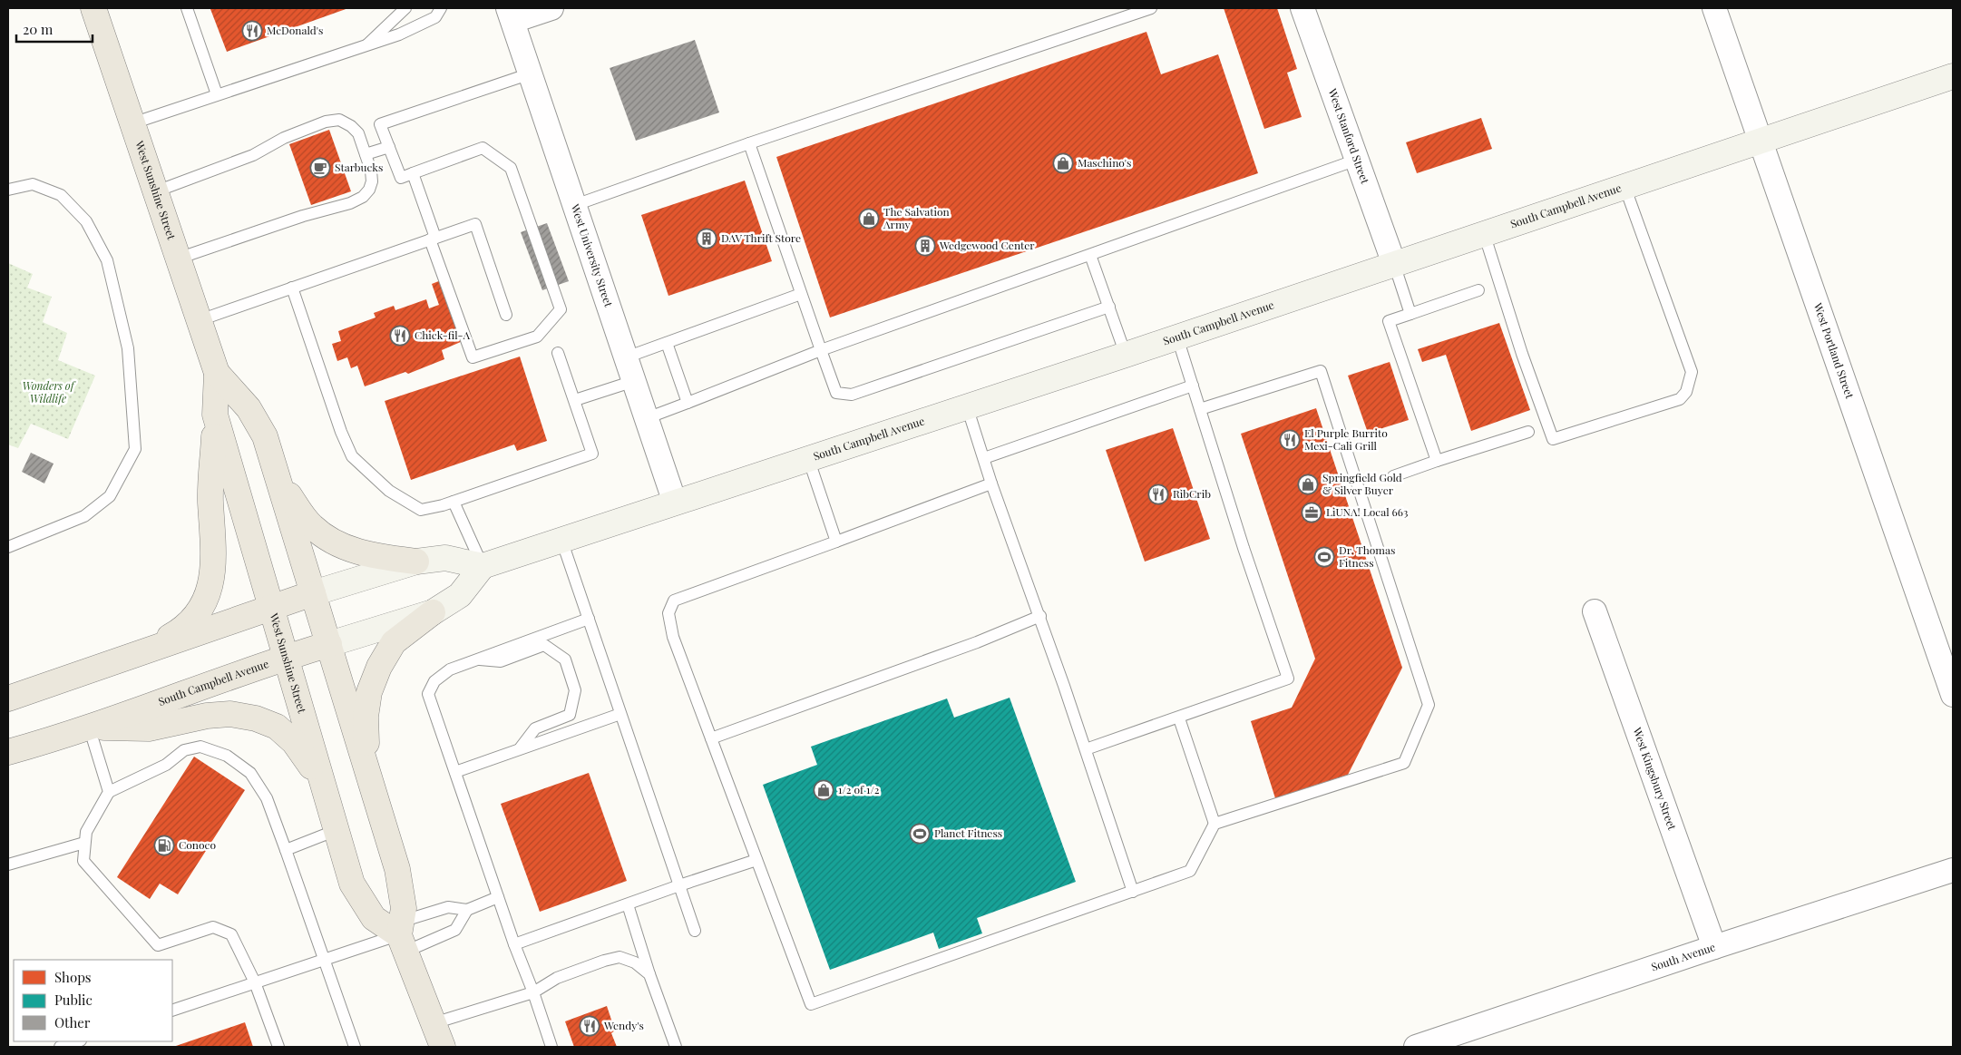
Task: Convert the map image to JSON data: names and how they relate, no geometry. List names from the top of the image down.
{
  "streets": {
    "main road": ["West Sunshine Street", "South Campbell Avenue"],
    "street": [
      "West Stanford Street",
      "West University Street",
      "West Portland Street",
      "West Kingsbury Street",
      "South Avenue"
    ]
  },
  "crossings": [
    ["West Stanford Street", "South Campbell Avenue"],
    ["West Sunshine Street", "South Campbell Avenue"],
    ["South Campbell Avenue", "West University Street"],
    ["South Campbell Avenue", "West Portland Street"],
    ["West Kingsbury Street", "South Avenue"]
  ],
  "parks": ["Wonders of Wildlife"],
  "places": {
    "restaurant": [
      "McDonald's",
      "Chick-fil-A",
      "El Purple Burrito Mexi-Cali Grill",
      "RibCrib",
      "Wendy's"
    ],
    "shop": [
      "Maschino's",
      "The Salvation Army",
      "Springfield Gold & Silver Buyer",
      "1/2 of 1/2"
    ],
    "cafe": ["Starbucks"],
    "building": ["DAV Thrift Store", "Wedgewood Center"],
    "office": ["LiUNA! Local 663"],
    "sports": ["Dr. Thomas Fitness", "Planet Fitness"],
    "fuel station": ["Conoco"]
  },
  "legend": ["Shops", "Public", "Other"],
  "scale_bar": "20 m"
}
